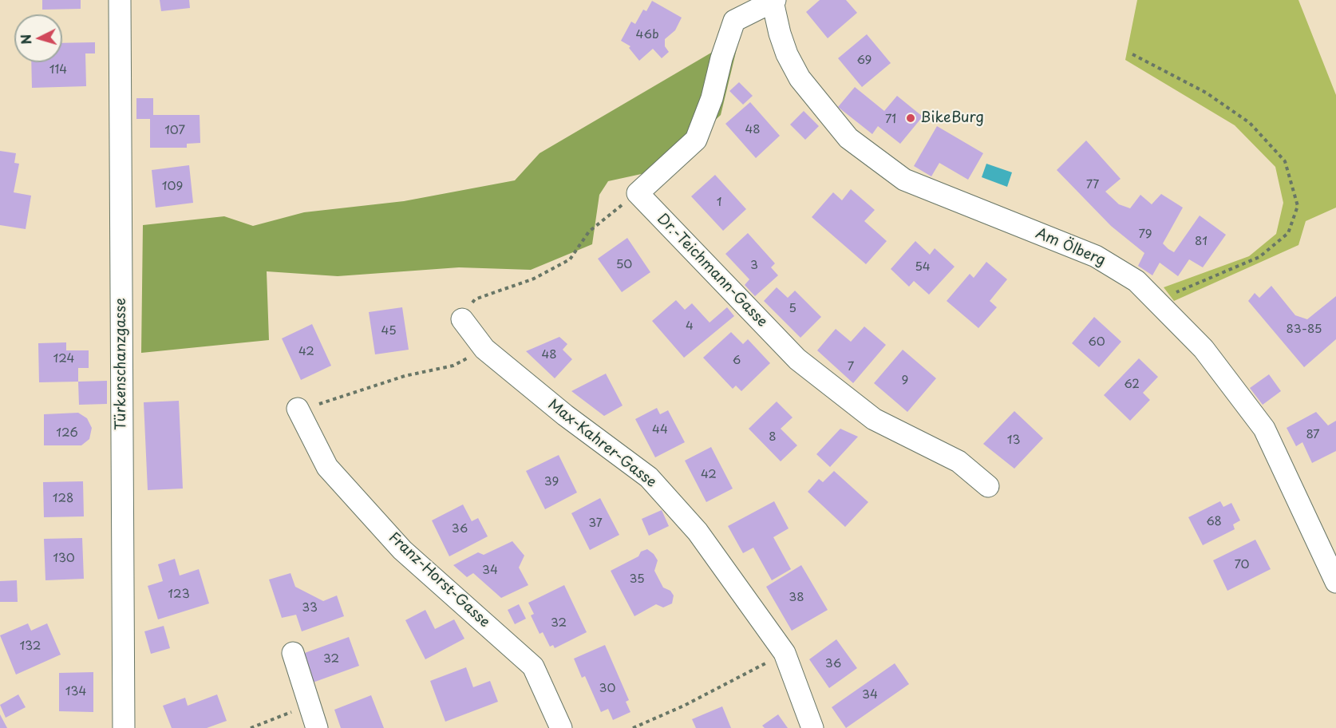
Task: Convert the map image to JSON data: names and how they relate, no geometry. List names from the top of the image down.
{
  "streets": {
    "street": [
      "Am Ölberg",
      "Dr.-Teichmann-Gasse",
      "Türkenschanzgasse",
      "Max-Kahrer-Gasse",
      "Franz-Horst-Gasse"
    ]
  },
  "places": ["BikeBurg"],
  "house_numbers": [
    "46b",
    "69",
    "114",
    "71",
    "48",
    "107",
    "77",
    "109",
    "1",
    "79",
    "81",
    "50",
    "3",
    "54",
    "5",
    "4",
    "83-85",
    "45",
    "60",
    "42",
    "48",
    "124",
    "6",
    "7",
    "9",
    "62",
    "44",
    "126",
    "87",
    "8",
    "13",
    "42",
    "39",
    "128",
    "68",
    "37",
    "36",
    "130",
    "70",
    "34",
    "35",
    "123",
    "38",
    "33",
    "32",
    "132",
    "32",
    "36",
    "30",
    "134",
    "34"
  ],
  "north": "left"
}
